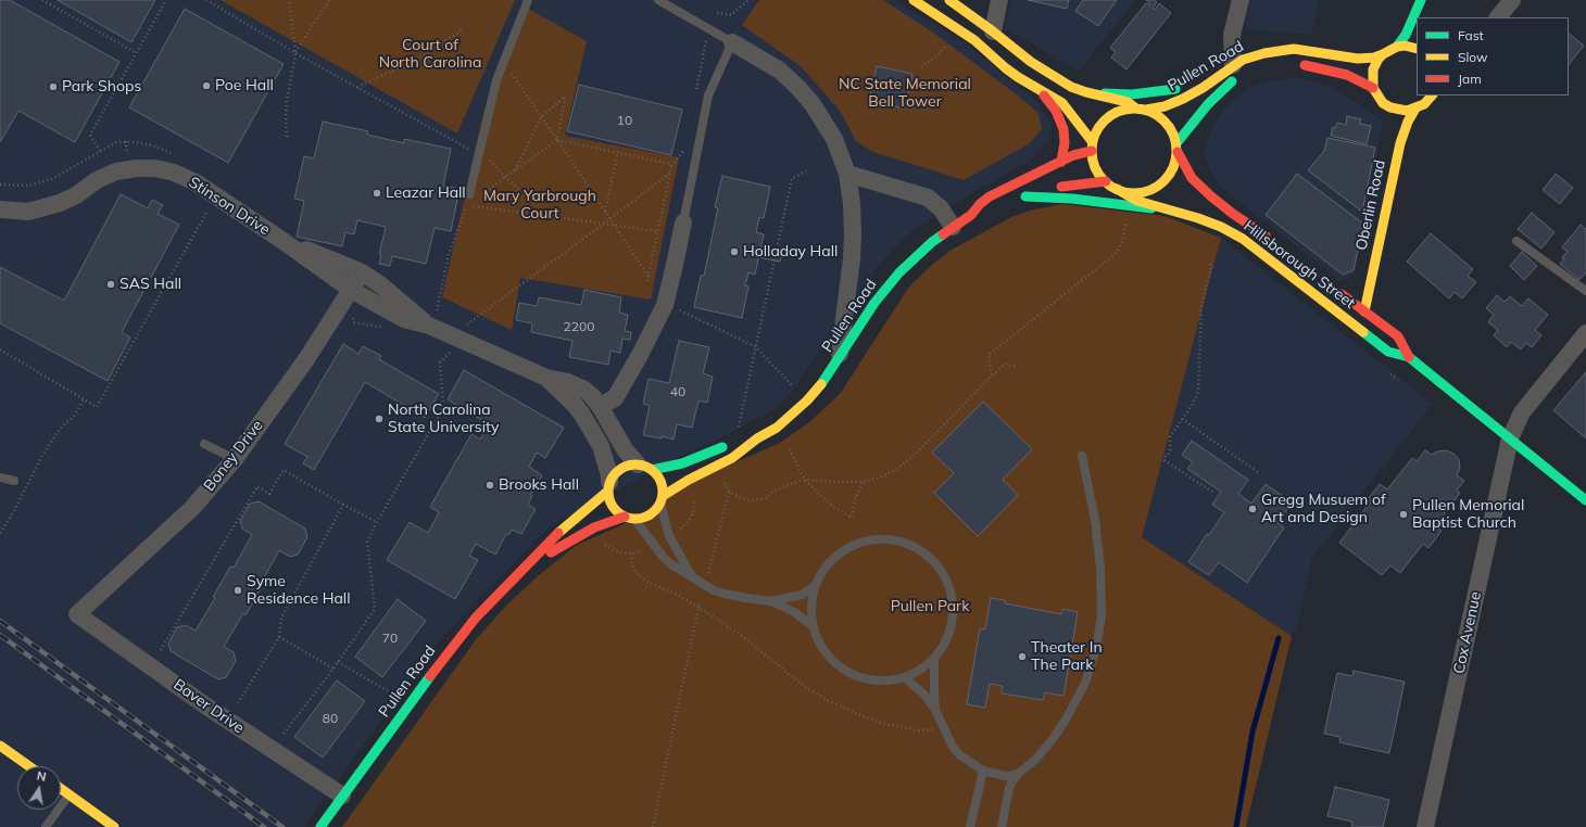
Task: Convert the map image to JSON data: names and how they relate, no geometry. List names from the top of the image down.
{
  "streets": {
    "main road": ["Pullen Road", "Oberlin Road", "Hillsborough Street"],
    "street": [
      "Stinson Drive",
      "Boney Drive",
      "Cox Avenue",
      "Baver Drive"
    ]
  },
  "crossings": [
    ["Pullen Road", "Stinson Drive"],
    ["Pullen Road", "Hillsborough Street"],
    ["Pullen Road", "Baver Drive"],
    ["Oberlin Road", "Hillsborough Street"],
    ["Stinson Drive", "Boney Drive"],
    ["Hillsborough Street", "Cox Avenue"],
    ["Boney Drive", "Baver Drive"]
  ],
  "parks": [
    "Court of North Carolina",
    "NC State Memorial Bell Tower",
    "Mary Yarbrough Court",
    "Pullen Park"
  ],
  "places": [
    "Poe Hall",
    "Park Shops",
    "Leazar Hall",
    "Holladay Hall",
    "SAS Hall",
    "North Carolina State University",
    "Brooks Hall",
    "Gregg Musuem of Art and Design",
    "Pullen Memorial Baptist Church",
    "Syme Residence Hall",
    "Theater In The Park"
  ],
  "house_numbers": [
    "10",
    "2200",
    "40",
    "70",
    "80"
  ],
  "legend": ["Fast", "Slow", "Jam"],
  "north": "top"
}
